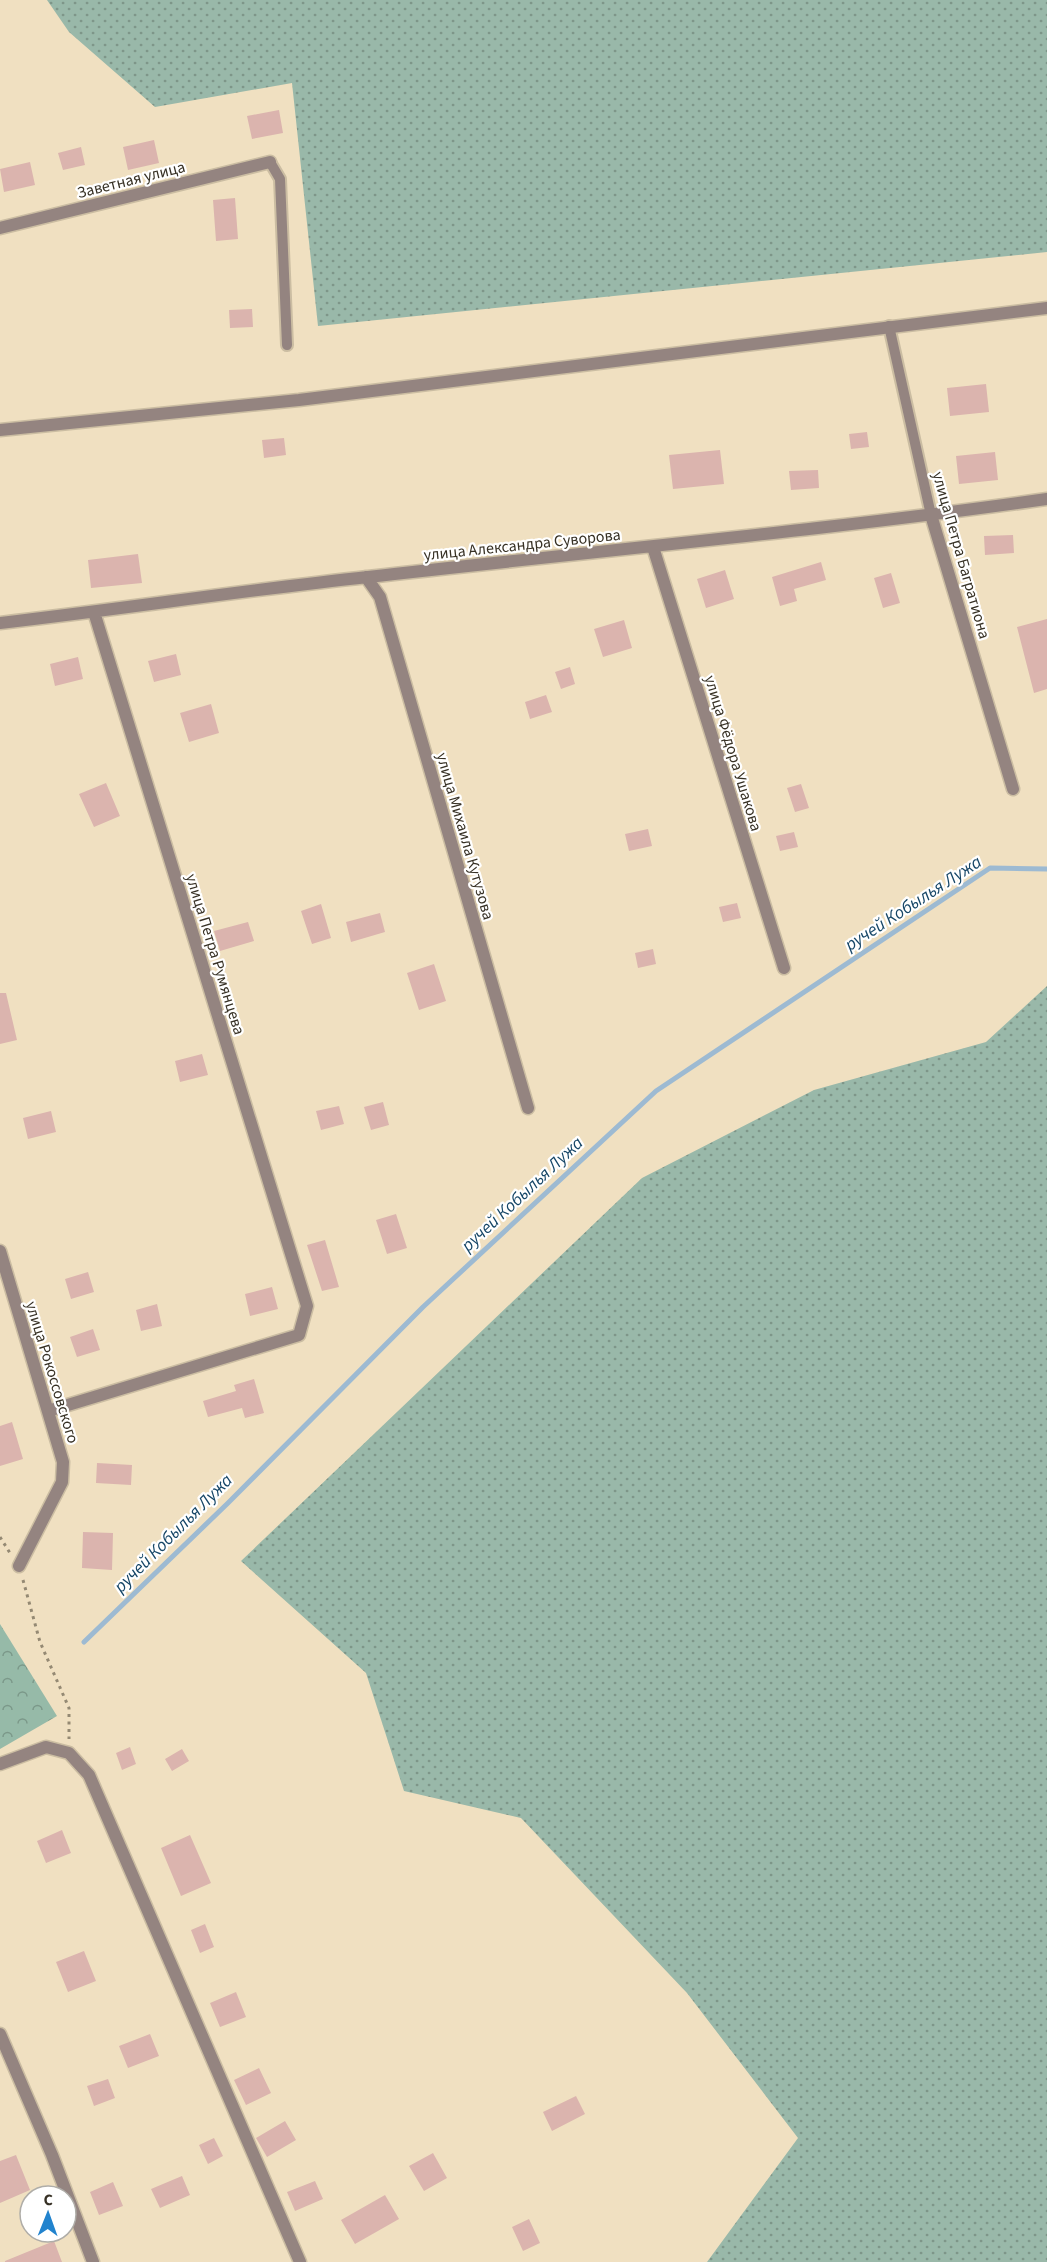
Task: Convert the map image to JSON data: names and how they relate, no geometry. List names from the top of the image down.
{
  "streets": {
    "street": [
      "Заветная улица",
      "улица Александра Суворова",
      "улица Петра Багратиона",
      "улица Фёдора Ушакова",
      "улица Михаила Кутузова",
      "улица Петра Румянцева",
      "улица Рокоссовского"
    ]
  },
  "crossings": [
    ["улица Александра Суворова", "улица Петра Багратиона"],
    ["улица Александра Суворова", "улица Фёдора Ушакова"],
    ["улица Александра Суворова", "улица Михаила Кутузова"],
    ["улица Александра Суворова", "улица Петра Румянцева"],
    ["улица Петра Румянцева", "улица Рокоссовского"]
  ],
  "water": ["ручей Кобылья Лужа"],
  "north": "top"
}
